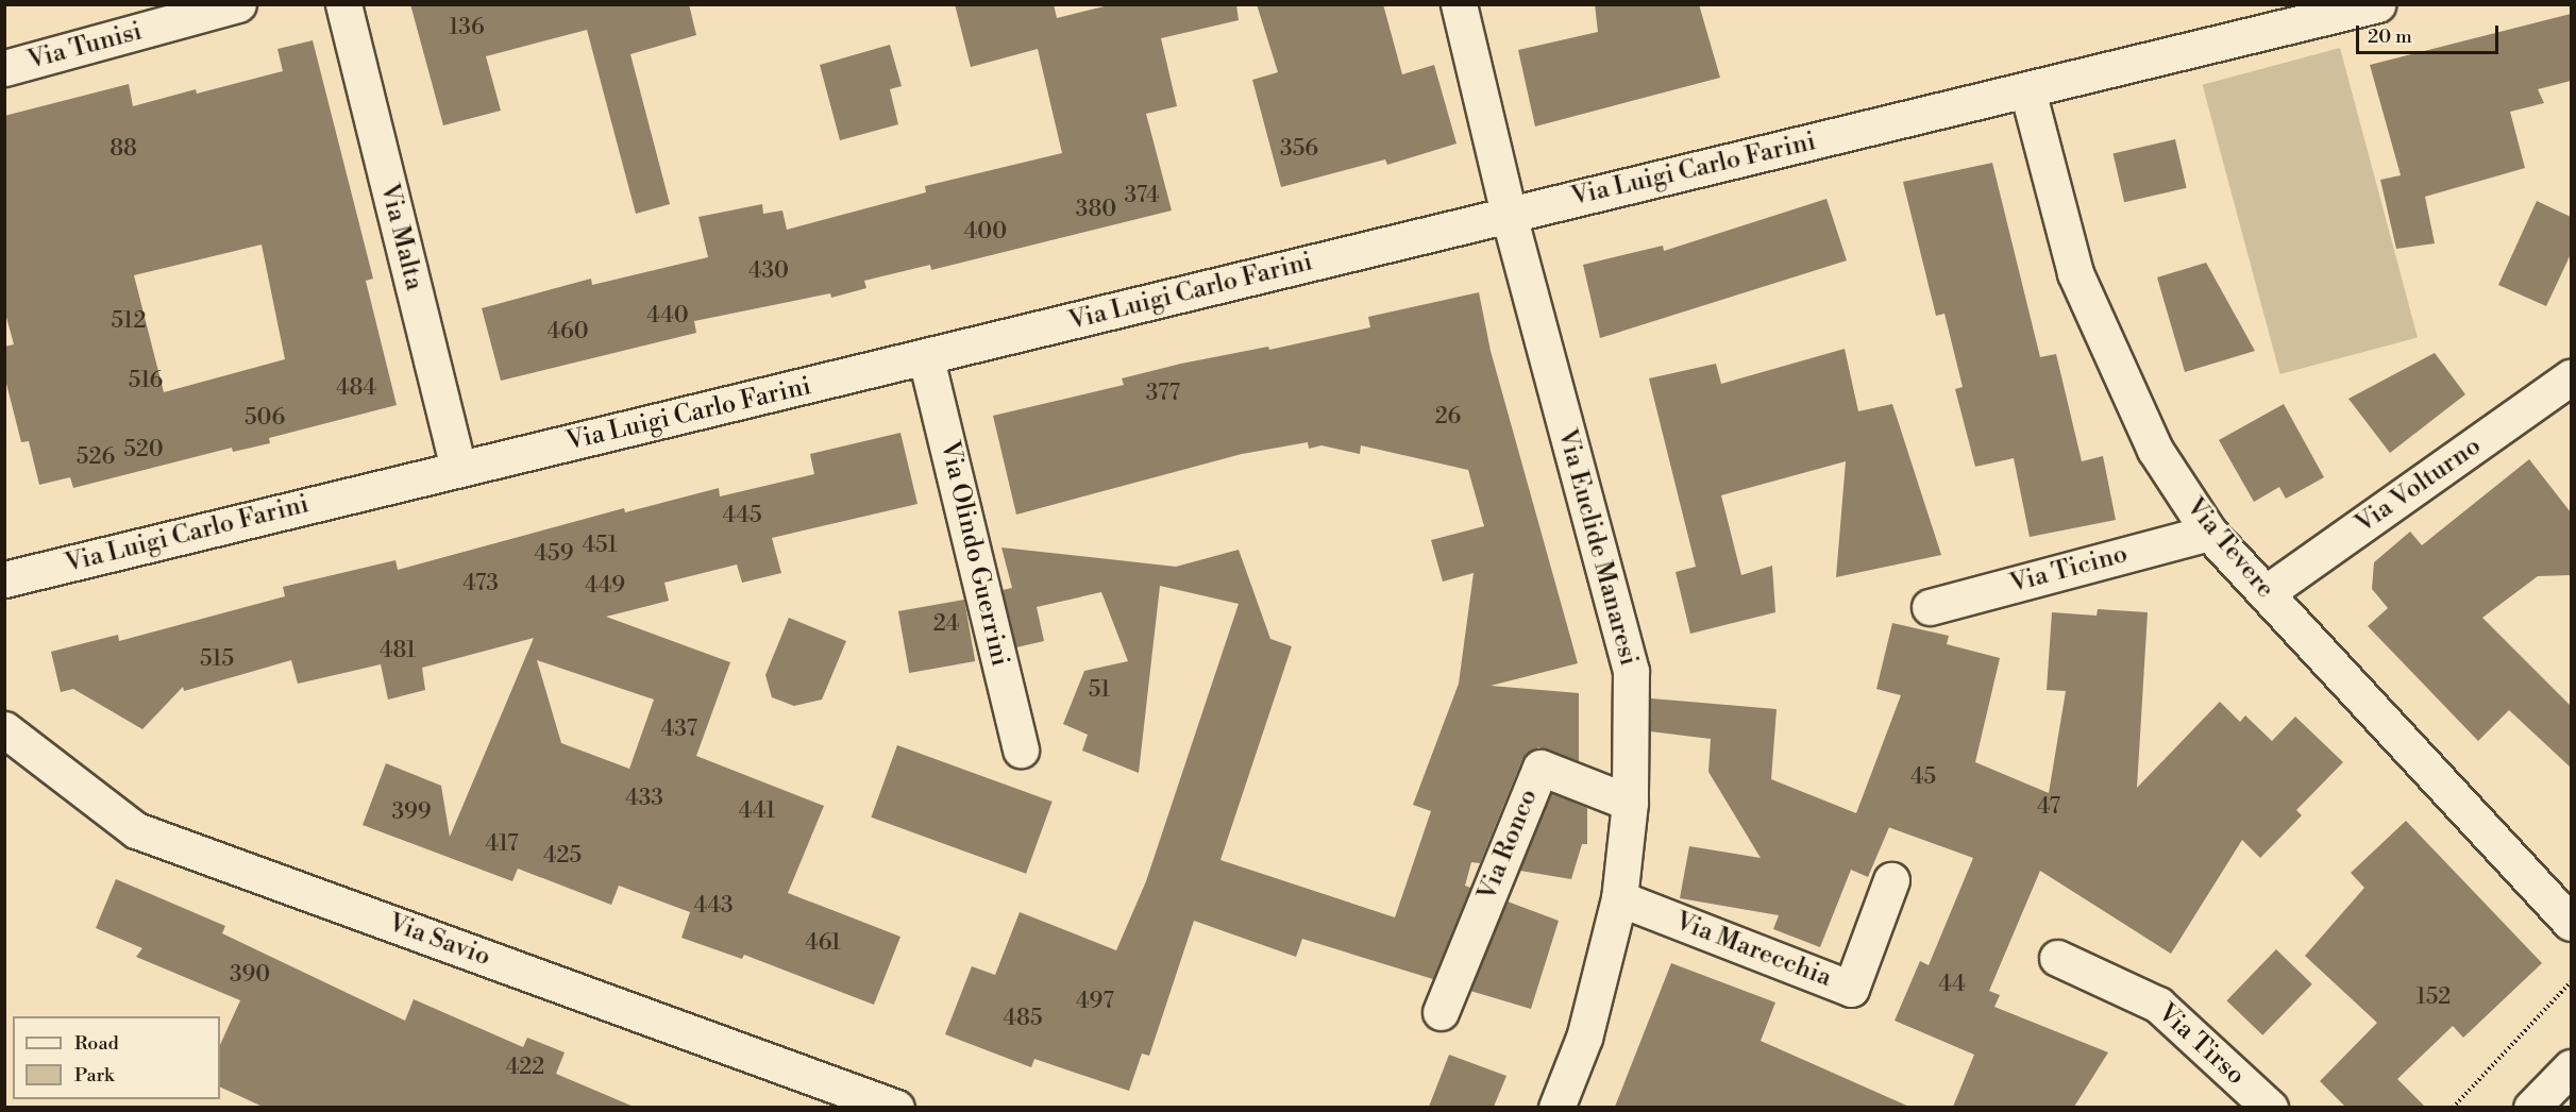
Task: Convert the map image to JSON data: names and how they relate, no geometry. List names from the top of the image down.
{
  "streets": {
    "street": [
      "Via Tunisi",
      "Via Luigi Carlo Farini",
      "Via Malta",
      "Via Volturno",
      "Via Euclide Manaresi",
      "Via Tevere",
      "Via Olindo Guerrini",
      "Via Ticino",
      "Via Ronco",
      "Via Savio",
      "Via Marecchia",
      "Via Tirso"
    ]
  },
  "crossings": [
    ["Via Luigi Carlo Farini", "Via Malta"],
    ["Via Luigi Carlo Farini", "Via Euclide Manaresi"],
    ["Via Luigi Carlo Farini", "Via Tevere"],
    ["Via Luigi Carlo Farini", "Via Olindo Guerrini"],
    ["Via Volturno", "Via Tevere"],
    ["Via Euclide Manaresi", "Via Ronco"],
    ["Via Euclide Manaresi", "Via Marecchia"],
    ["Via Tevere", "Via Ticino"]
  ],
  "house_numbers": [
    "136",
    "88",
    "356",
    "374",
    "380",
    "400",
    "430",
    "440",
    "512",
    "460",
    "516",
    "484",
    "377",
    "26",
    "506",
    "520",
    "526",
    "445",
    "451",
    "459",
    "473",
    "449",
    "24",
    "481",
    "515",
    "51",
    "437",
    "45",
    "433",
    "47",
    "441",
    "399",
    "417",
    "425",
    "443",
    "461",
    "390",
    "44",
    "152",
    "497",
    "485",
    "422"
  ],
  "legend": ["Road", "Park"],
  "scale_bar": "20 m"
}
